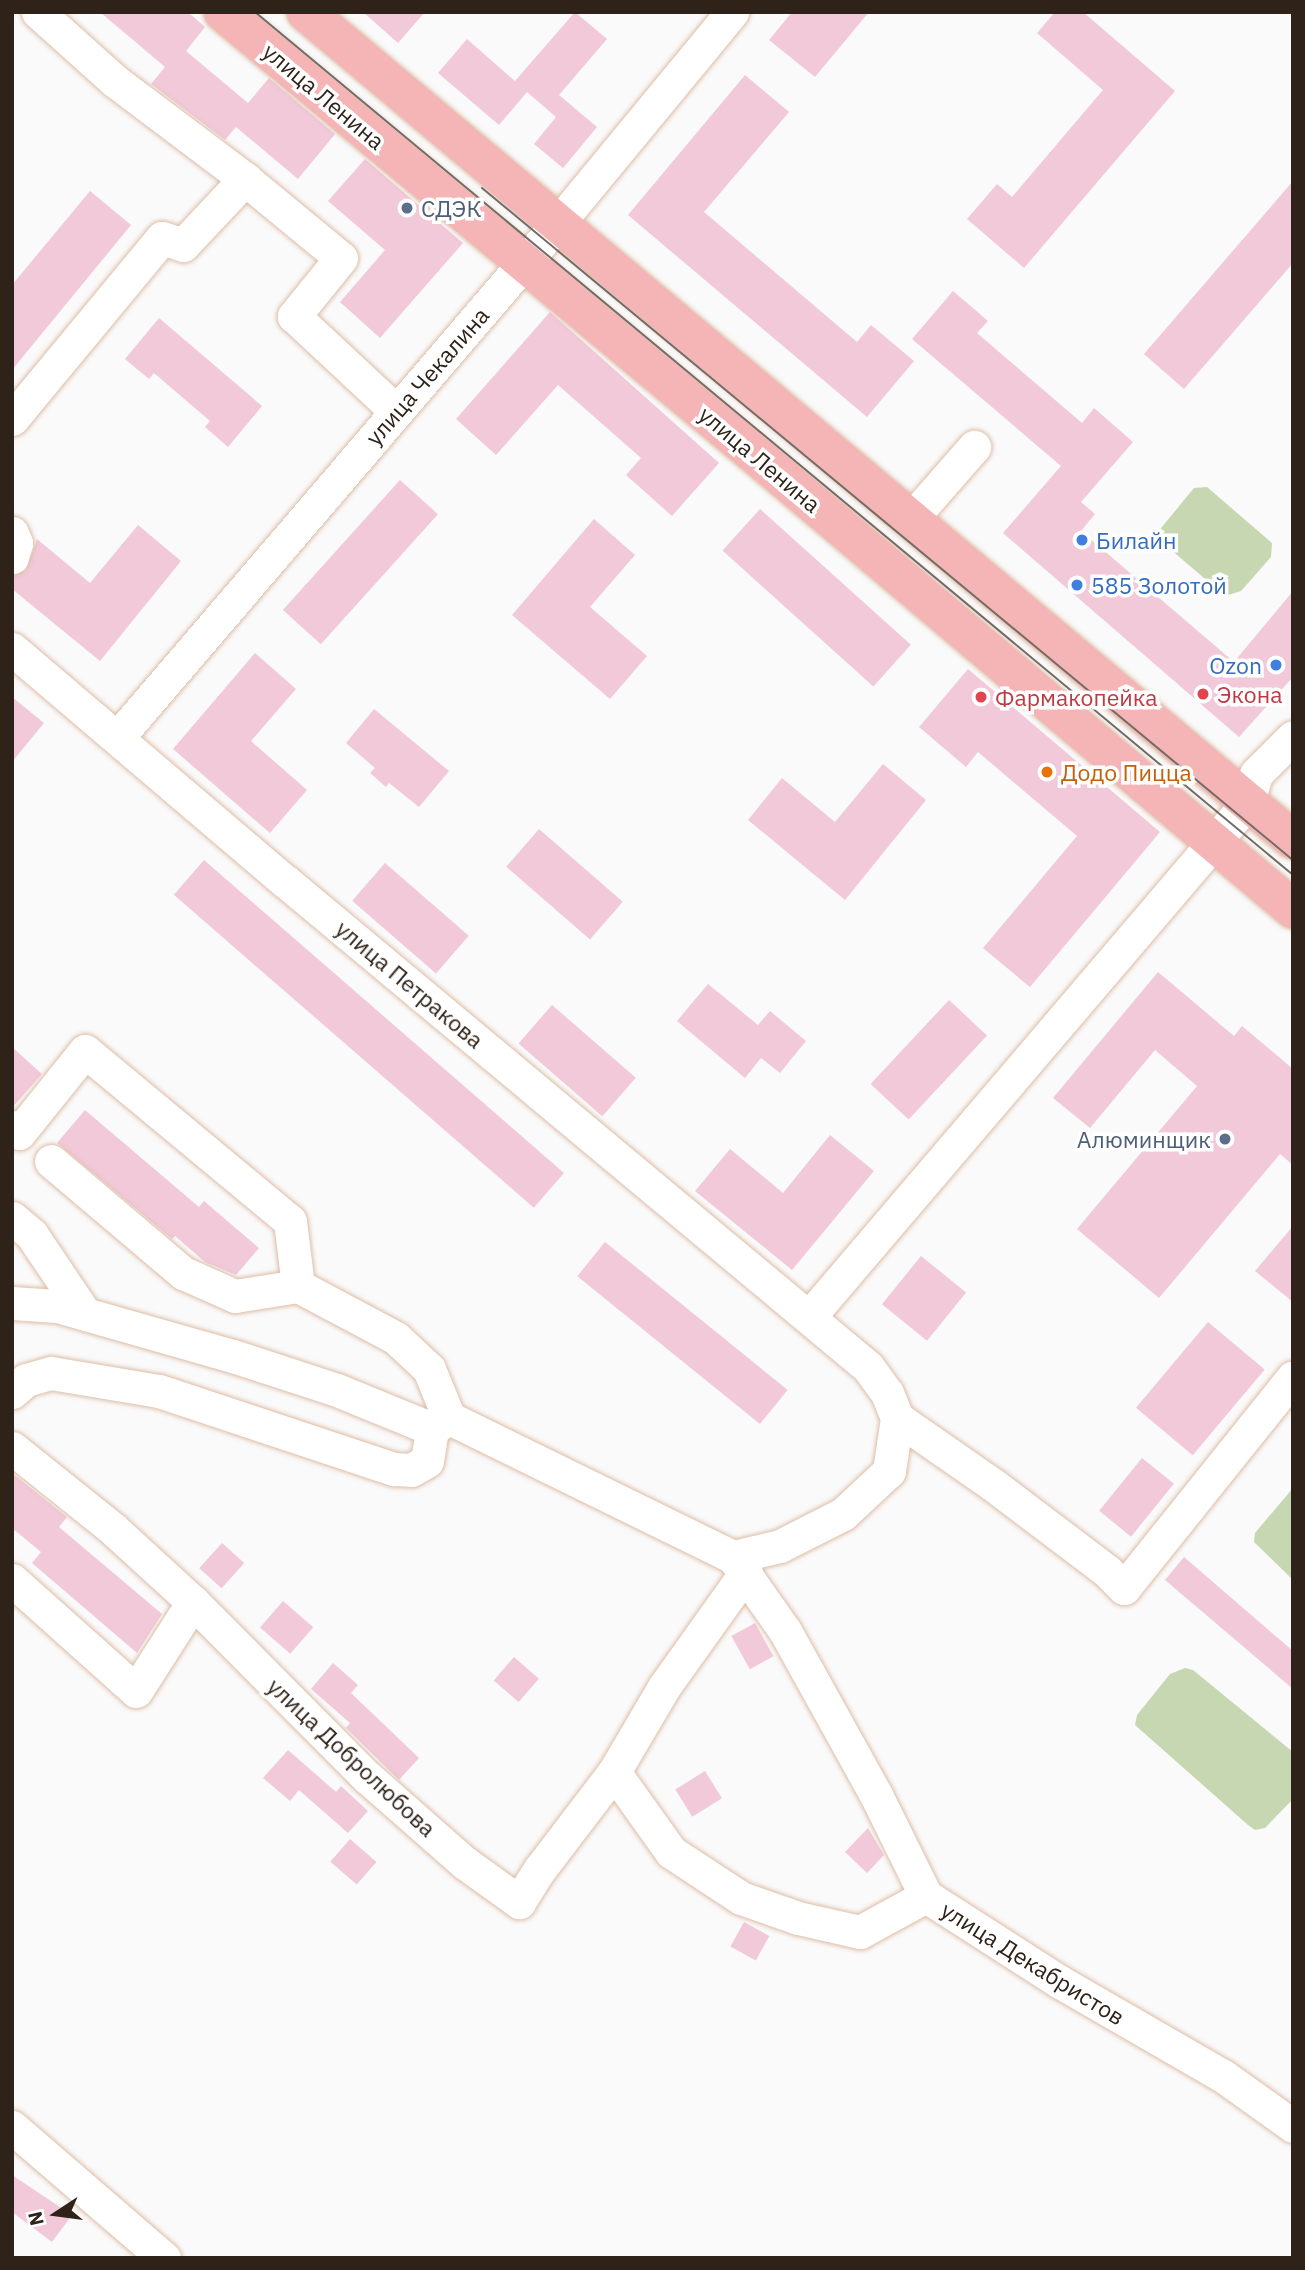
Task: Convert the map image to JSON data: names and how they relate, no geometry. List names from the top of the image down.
{
  "streets": {
    "main road": ["улица Ленина"],
    "street": [
      "улица Чекалина",
      "улица Петракова",
      "улица Добролюбова",
      "улица Декабристов"
    ]
  },
  "crossings": [
    ["улица Ленина", "улица Чекалина"],
    ["улица Чекалина", "улица Петракова"]
  ],
  "places": [
    "СДЭК",
    "Билайн",
    "585 Золотой",
    "Ozon",
    "Экона",
    "Фармакопейка",
    "Додо Пицца",
    "Алюминщик"
  ],
  "north": "left"
}
